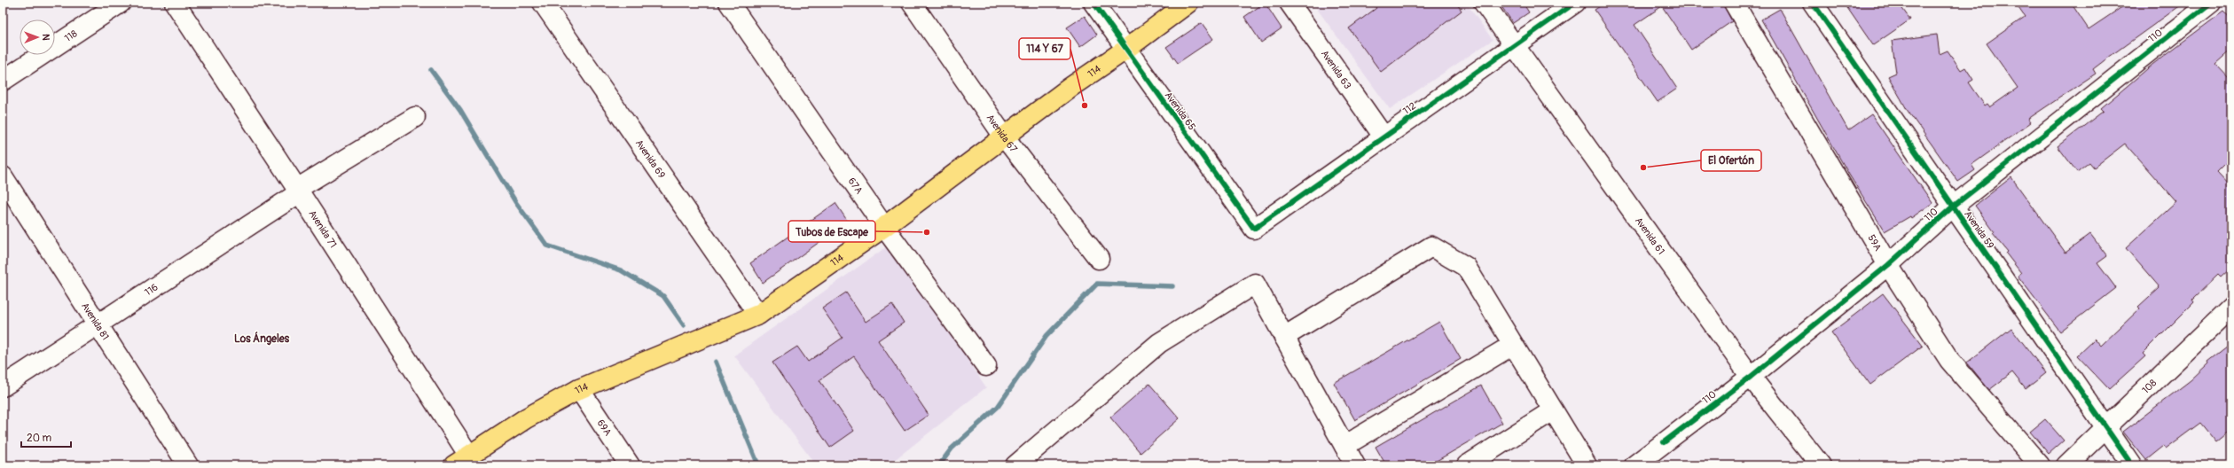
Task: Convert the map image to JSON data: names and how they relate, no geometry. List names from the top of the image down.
{
  "streets": {
    "main road": ["114"],
    "street": [
      "118",
      "110",
      "Avenida 63",
      "112",
      "Avenida 65",
      "Avenida 67",
      "Avenida 69",
      "67A",
      "Avenida 71",
      "Avenida 59",
      "Avenida 61",
      "59A",
      "116",
      "Avenida 81",
      "108",
      "69A"
    ]
  },
  "crossings": [
    ["110", "Avenida 59"],
    ["110", "Avenida 61"],
    ["110", "59A"],
    ["Avenida 63", "112"],
    ["114", "Avenida 65"],
    ["114", "Avenida 67"],
    ["114", "Avenida 69"],
    ["114", "67A"],
    ["114", "Avenida 71"],
    ["114", "69A"],
    ["112", "Avenida 65"],
    ["112", "Avenida 61"],
    ["Avenida 71", "116"],
    ["Avenida 59", "108"],
    ["116", "Avenida 81"]
  ],
  "districts": ["Los Ángeles"],
  "places": ["114 Y 67", "El Ofertón", "Tubos de Escape"],
  "scale_bar": "20 m",
  "north": "right"
}
